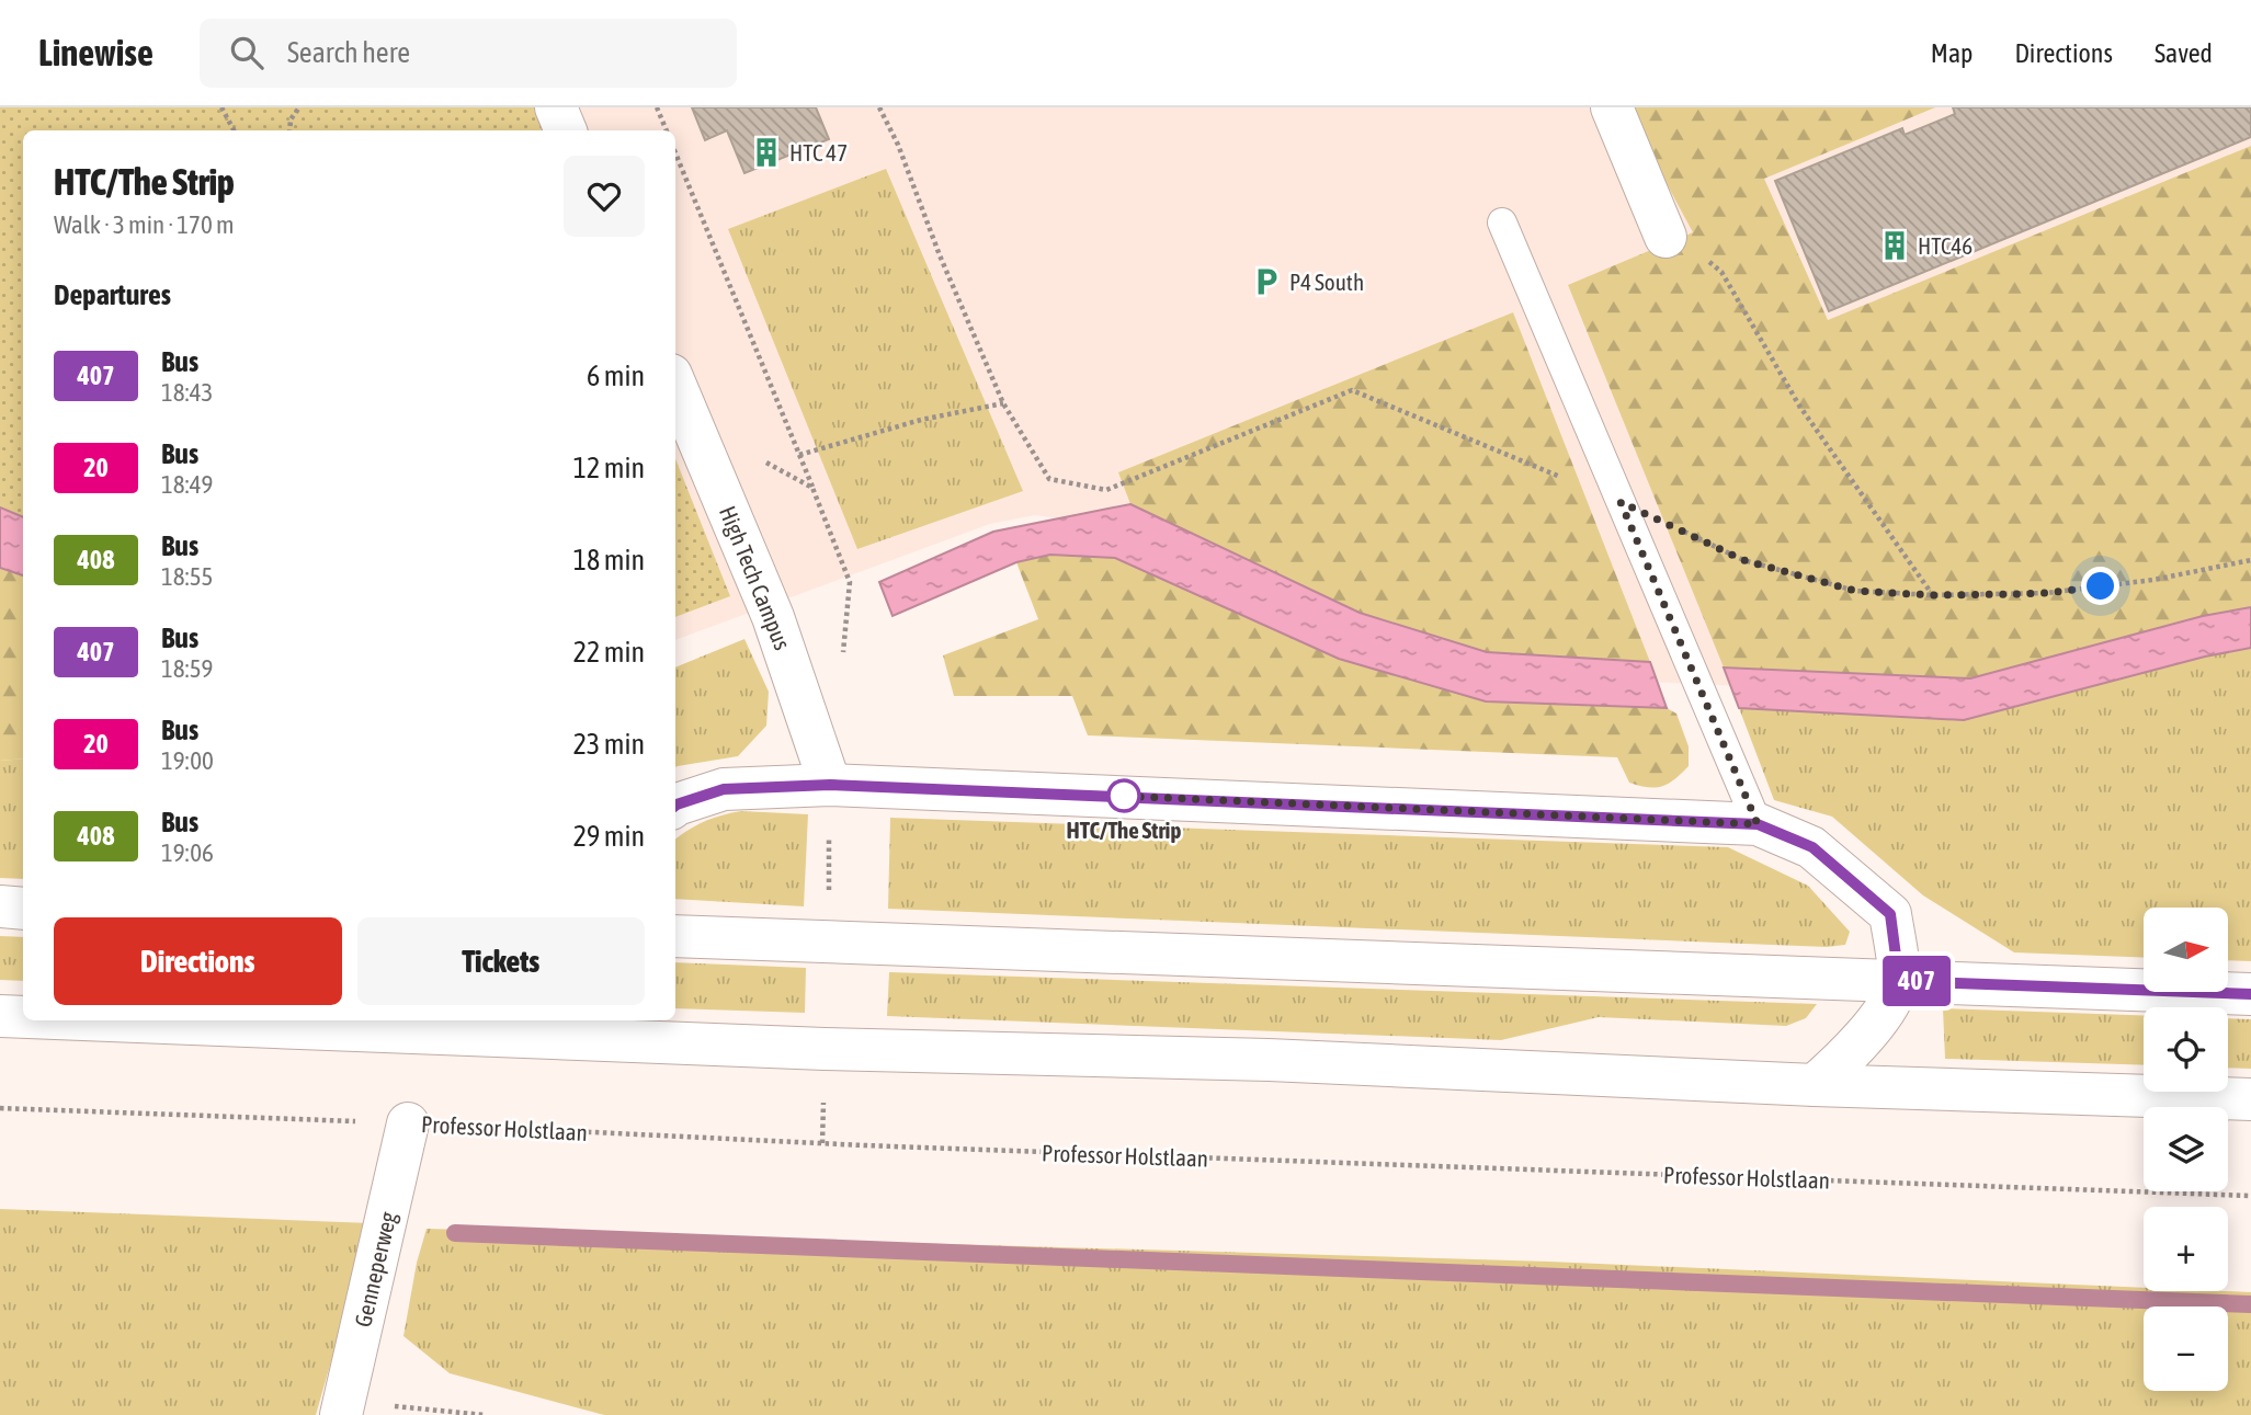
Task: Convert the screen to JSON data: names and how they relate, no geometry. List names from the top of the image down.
{
  "streets": {
    "main road": ["High Tech Campus", "Genneperweg"],
    "path": ["Professor Holstlaan"]
  },
  "crossings": [
    ["Professor Holstlaan", "Genneperweg"]
  ],
  "places": {
    "building": ["HTC 47", "HTC46"],
    "parking": ["P4 South"],
    "other": ["HTC/The Strip"]
  },
  "lines": ["bus line 407"],
  "north": "right",
  "page": {
    "header": "Linewise",
    "search": "Search here",
    "nav": ["Map", "Directions", "Saved"],
    "on_map": "407",
    "heading": [
      ["HTC/The Strip", "Walk · 3 min · 170 m"],
      "Departures"
    ],
    "list": [
      {
        "mark": "407",
        "name": "Bus",
        "note": "18:43",
        "value": "6 min"
      },
      {
        "mark": "20",
        "name": "Bus",
        "note": "18:49",
        "value": "12 min"
      },
      {
        "mark": "408",
        "name": "Bus",
        "note": "18:55",
        "value": "18 min"
      },
      {
        "mark": "407",
        "name": "Bus",
        "note": "18:59",
        "value": "22 min"
      },
      {
        "mark": "20",
        "name": "Bus",
        "note": "19:00",
        "value": "23 min"
      },
      {
        "mark": "408",
        "name": "Bus",
        "note": "19:06",
        "value": "29 min"
      }
    ],
    "buttons": ["Directions", "Tickets"],
    "map_buttons": ["+", "−"]
  }
}
